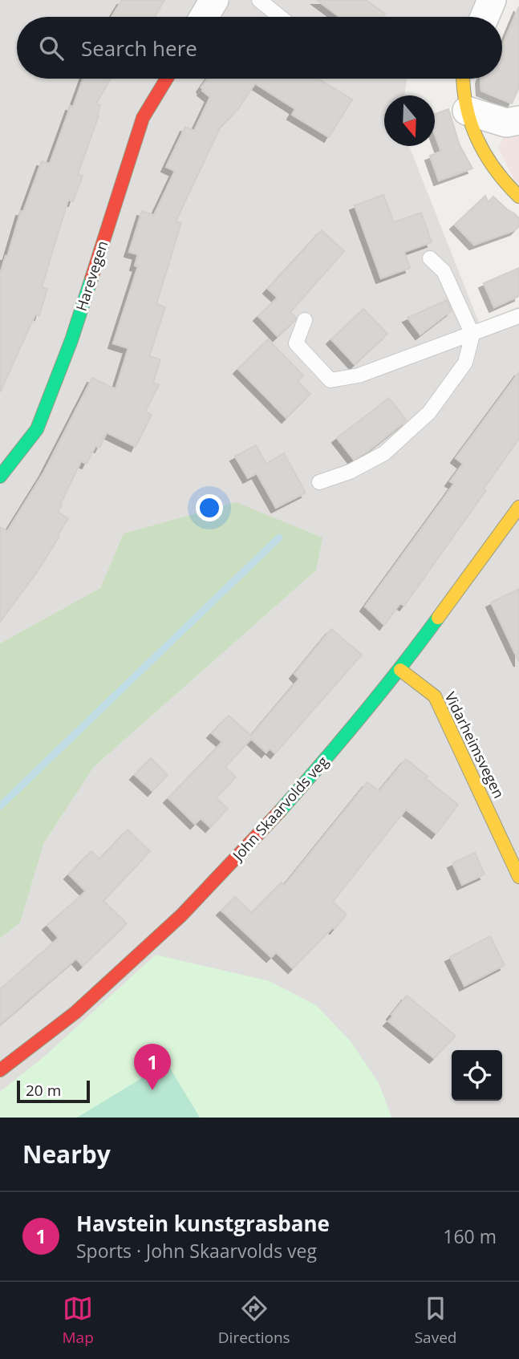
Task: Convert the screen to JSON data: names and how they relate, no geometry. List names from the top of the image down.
{
  "streets": {
    "street": ["Harevegen", "Vidarheimsvegen", "John Skaarvolds veg"]
  },
  "crossings": [
    ["Vidarheimsvegen", "John Skaarvolds veg"]
  ],
  "scale_bar": "20 m",
  "north": "bottom",
  "page": {
    "search": "Search here",
    "pins": "1",
    "scale": "20 m",
    "heading": "Nearby",
    "list": [
      {
        "mark": "1",
        "name": "Havstein kunstgrasbane",
        "note": "Sports · John Skaarvolds veg",
        "value": "160 m"
      }
    ],
    "nav": ["Map", "Directions", "Saved"]
  }
}
